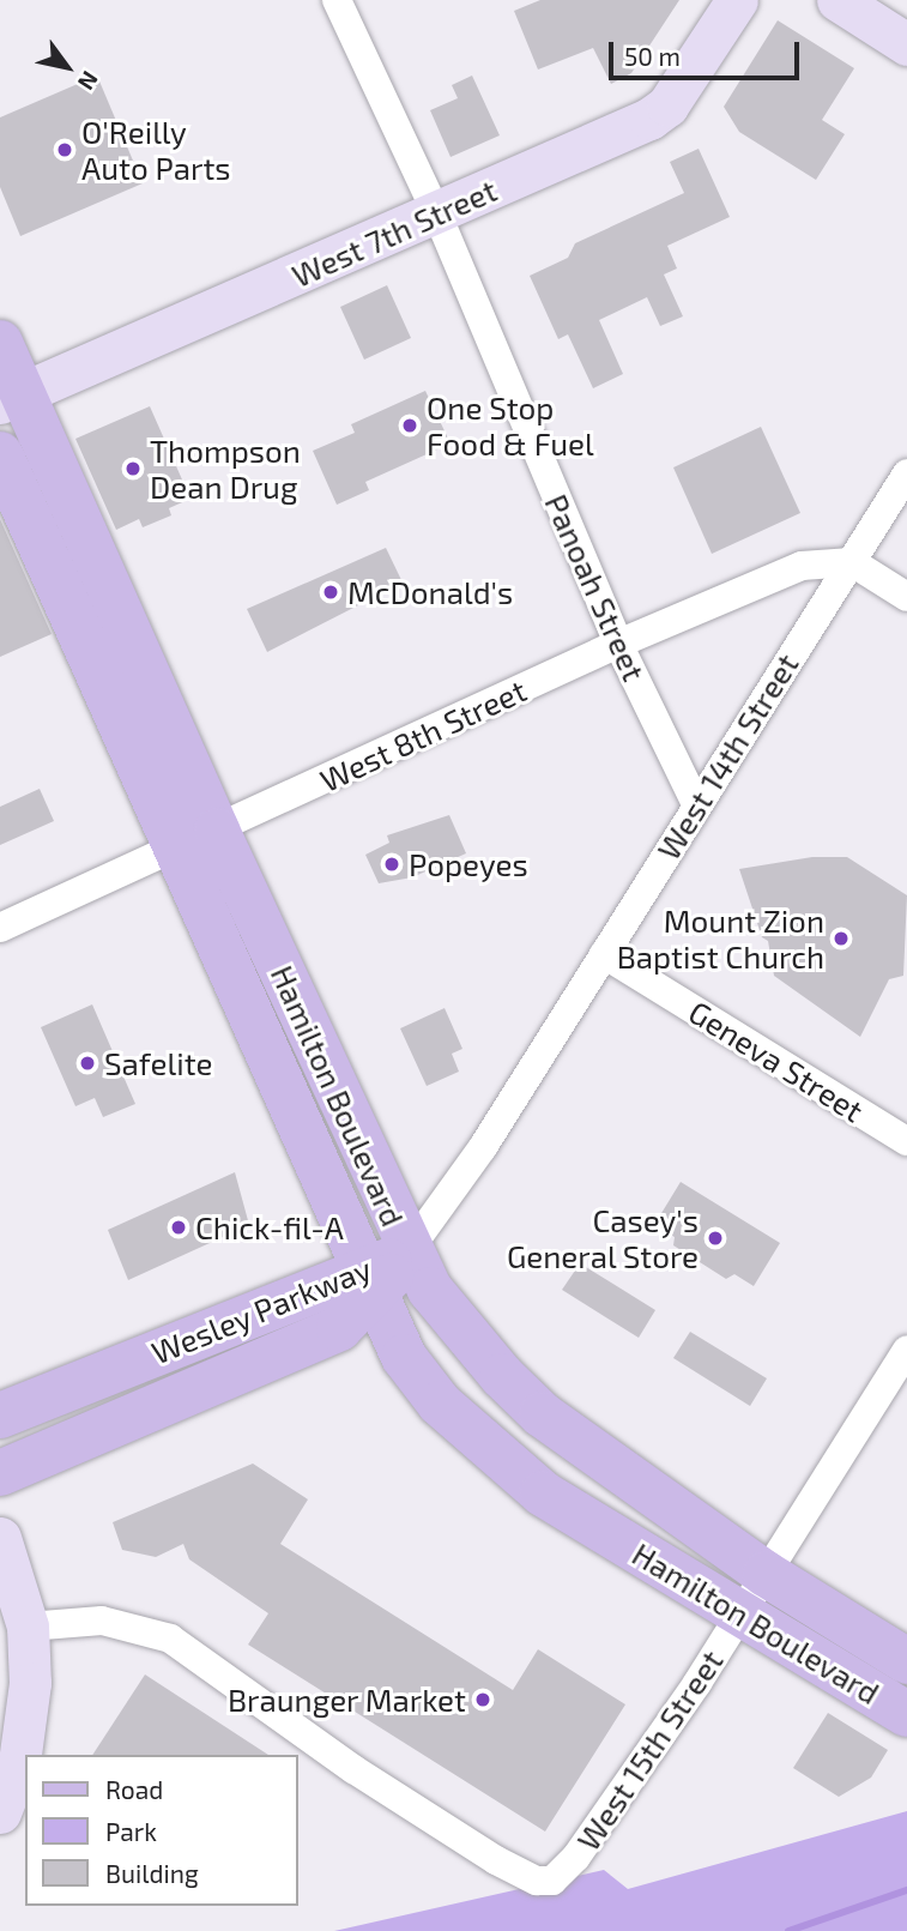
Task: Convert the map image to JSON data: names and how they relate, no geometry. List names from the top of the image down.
{
  "streets": {
    "main road": ["West 7th Street", "Hamilton Boulevard", "Wesley Parkway"],
    "street": [
      "Panoah Street",
      "West 8th Street",
      "West 14th Street",
      "Geneva Street",
      "West 15th Street"
    ]
  },
  "crossings": [
    ["West 7th Street", "Panoah Street"],
    ["West 7th Street", "Hamilton Boulevard"],
    ["Panoah Street", "West 8th Street"],
    ["Panoah Street", "West 14th Street"],
    ["West 8th Street", "West 14th Street"],
    ["West 8th Street", "Hamilton Boulevard"],
    ["West 14th Street", "Geneva Street"],
    ["West 14th Street", "Hamilton Boulevard"],
    ["West 14th Street", "Wesley Parkway"],
    ["Hamilton Boulevard", "Wesley Parkway"],
    ["Hamilton Boulevard", "West 15th Street"]
  ],
  "places": [
    "O'Reilly Auto Parts",
    "One Stop Food & Fuel",
    "Thompson Dean Drug",
    "McDonald's",
    "Popeyes",
    "Mount Zion Baptist Church",
    "Safelite",
    "Chick-fil-A",
    "Casey's General Store",
    "Braunger Market"
  ],
  "legend": ["Road", "Park", "Building"],
  "scale_bar": "50 m",
  "north": "bottom right"
}
